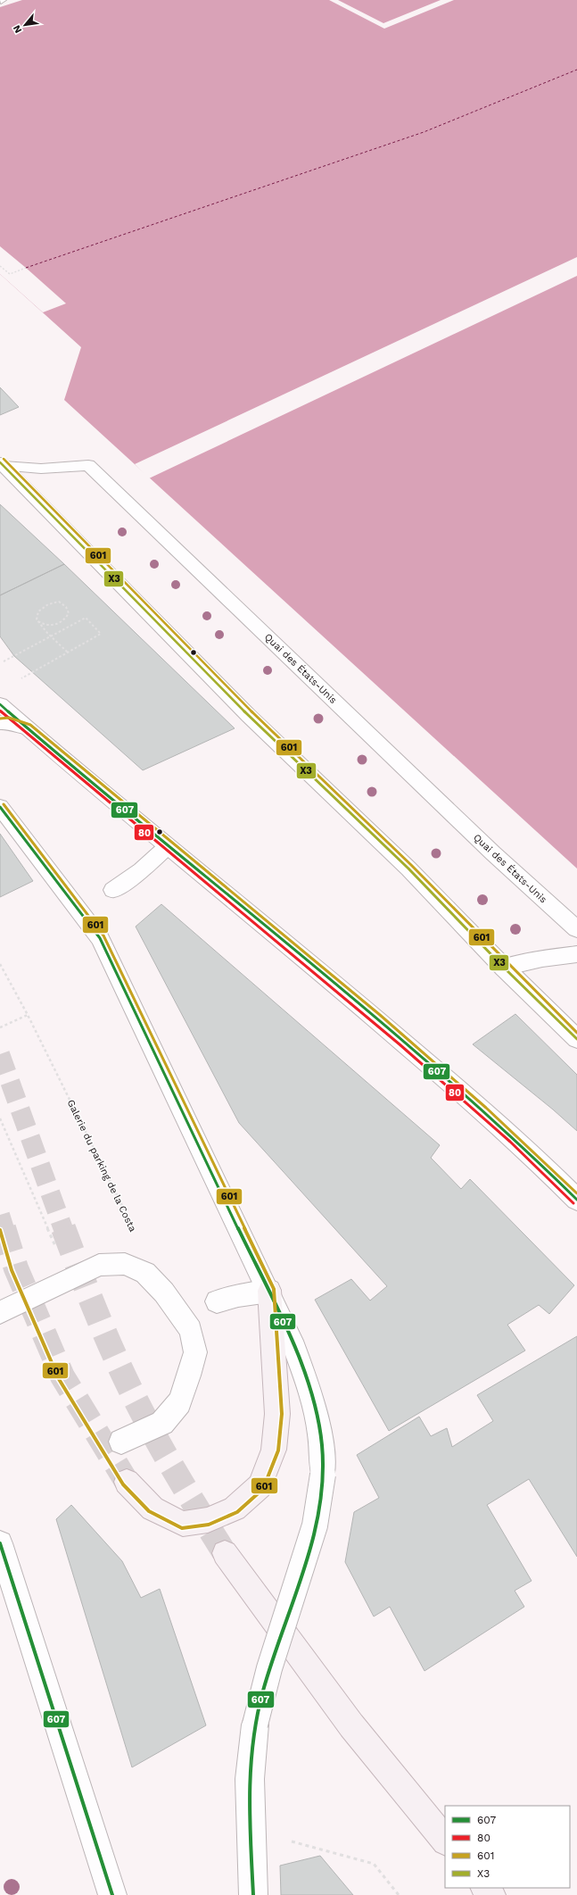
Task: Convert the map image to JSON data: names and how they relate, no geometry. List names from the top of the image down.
{
  "streets": {
    "main road": ["Quai des États-Unis"],
    "path": ["Galerie du parking de la Costa"]
  },
  "lines": [
    "transit line 601",
    "transit line X3",
    "transit line 607",
    "transit line 80"
  ],
  "legend": [
    "607",
    "80",
    "601",
    "X3"
  ],
  "north": "bottom left"
}
